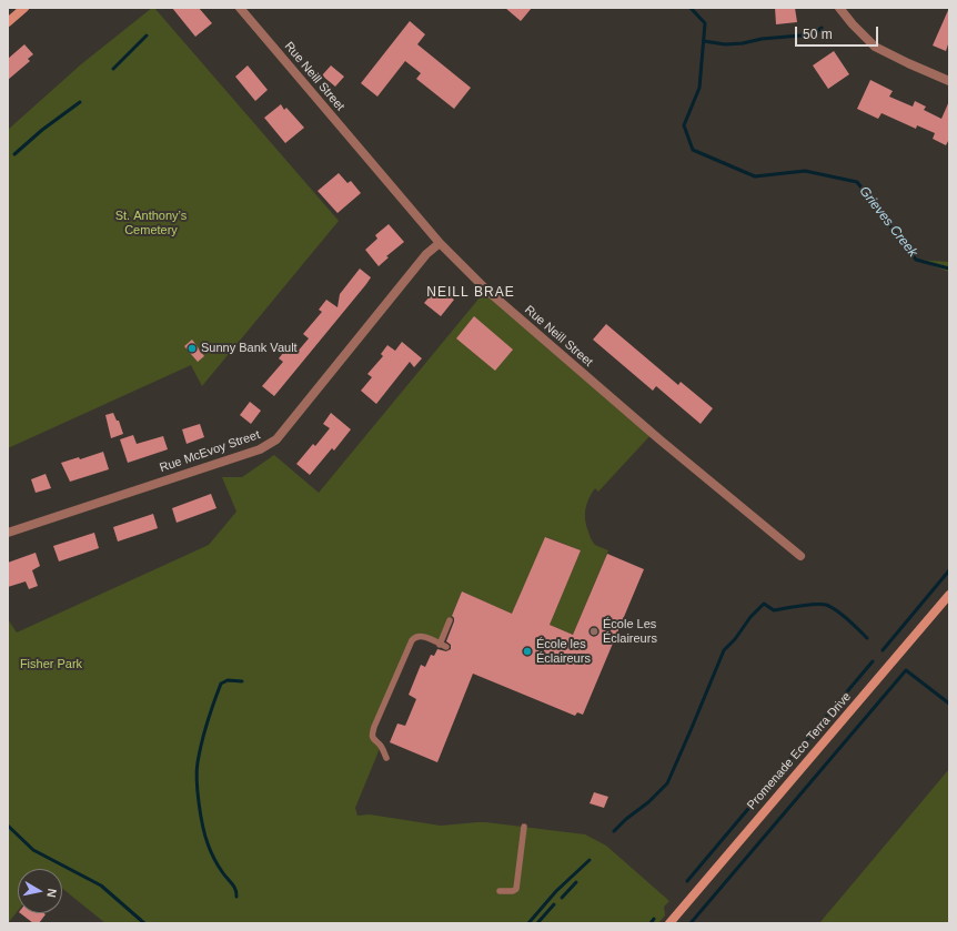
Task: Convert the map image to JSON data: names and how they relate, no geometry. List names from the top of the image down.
{
  "streets": {
    "street": ["Rue Neill Street", "Rue McEvoy Street", "Promenade Eco Terra Drive"]
  },
  "crossings": [
    ["Rue Neill Street", "Rue McEvoy Street"]
  ],
  "districts": ["NEILL BRAE"],
  "water": ["Grieves Creek"],
  "parks": ["St. Anthony’s Cemetery", "Fisher Park"],
  "places": ["Sunny Bank Vault", "École Les Éclaireurs", "École les Éclaireurs"],
  "scale_bar": "50 m",
  "north": "right"
}
